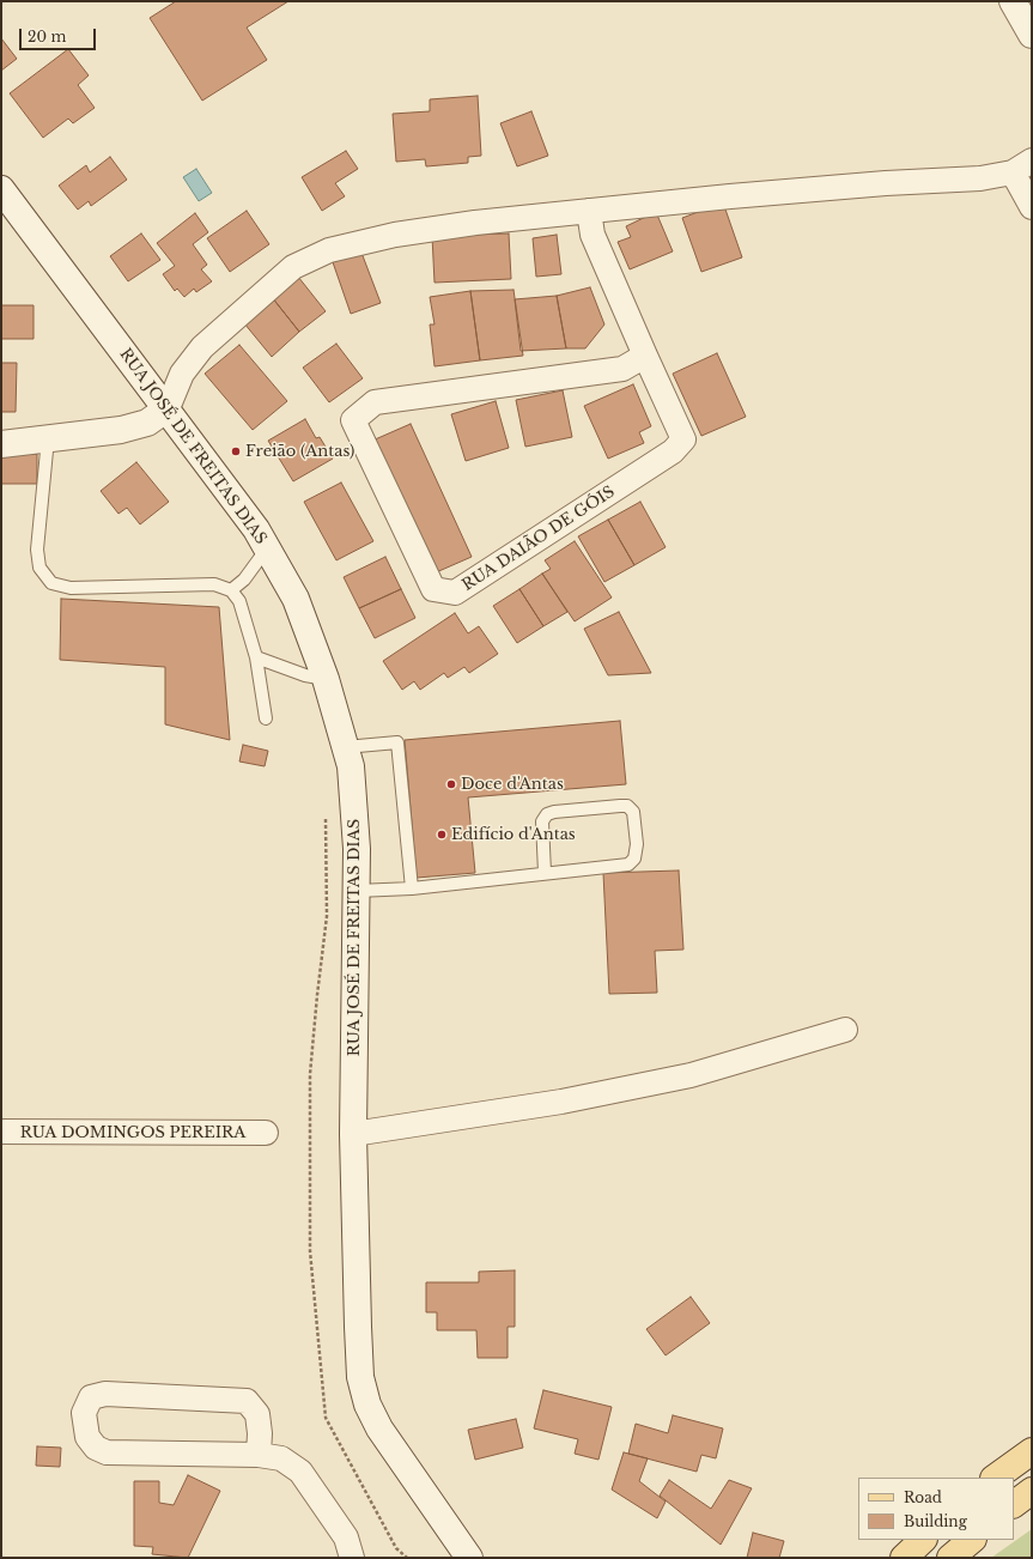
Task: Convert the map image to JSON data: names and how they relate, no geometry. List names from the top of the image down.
{
  "streets": {
    "main road": ["RUA JOSÉ DE FREITAS DIAS"],
    "street": ["RUA DAIÃO DE GÓIS", "RUA DOMINGOS PEREIRA"]
  },
  "places": ["Freião (Antas)", "Doce d'Antas", "Edifício d'Antas"],
  "legend": ["Road", "Building"],
  "scale_bar": "20 m"
}
